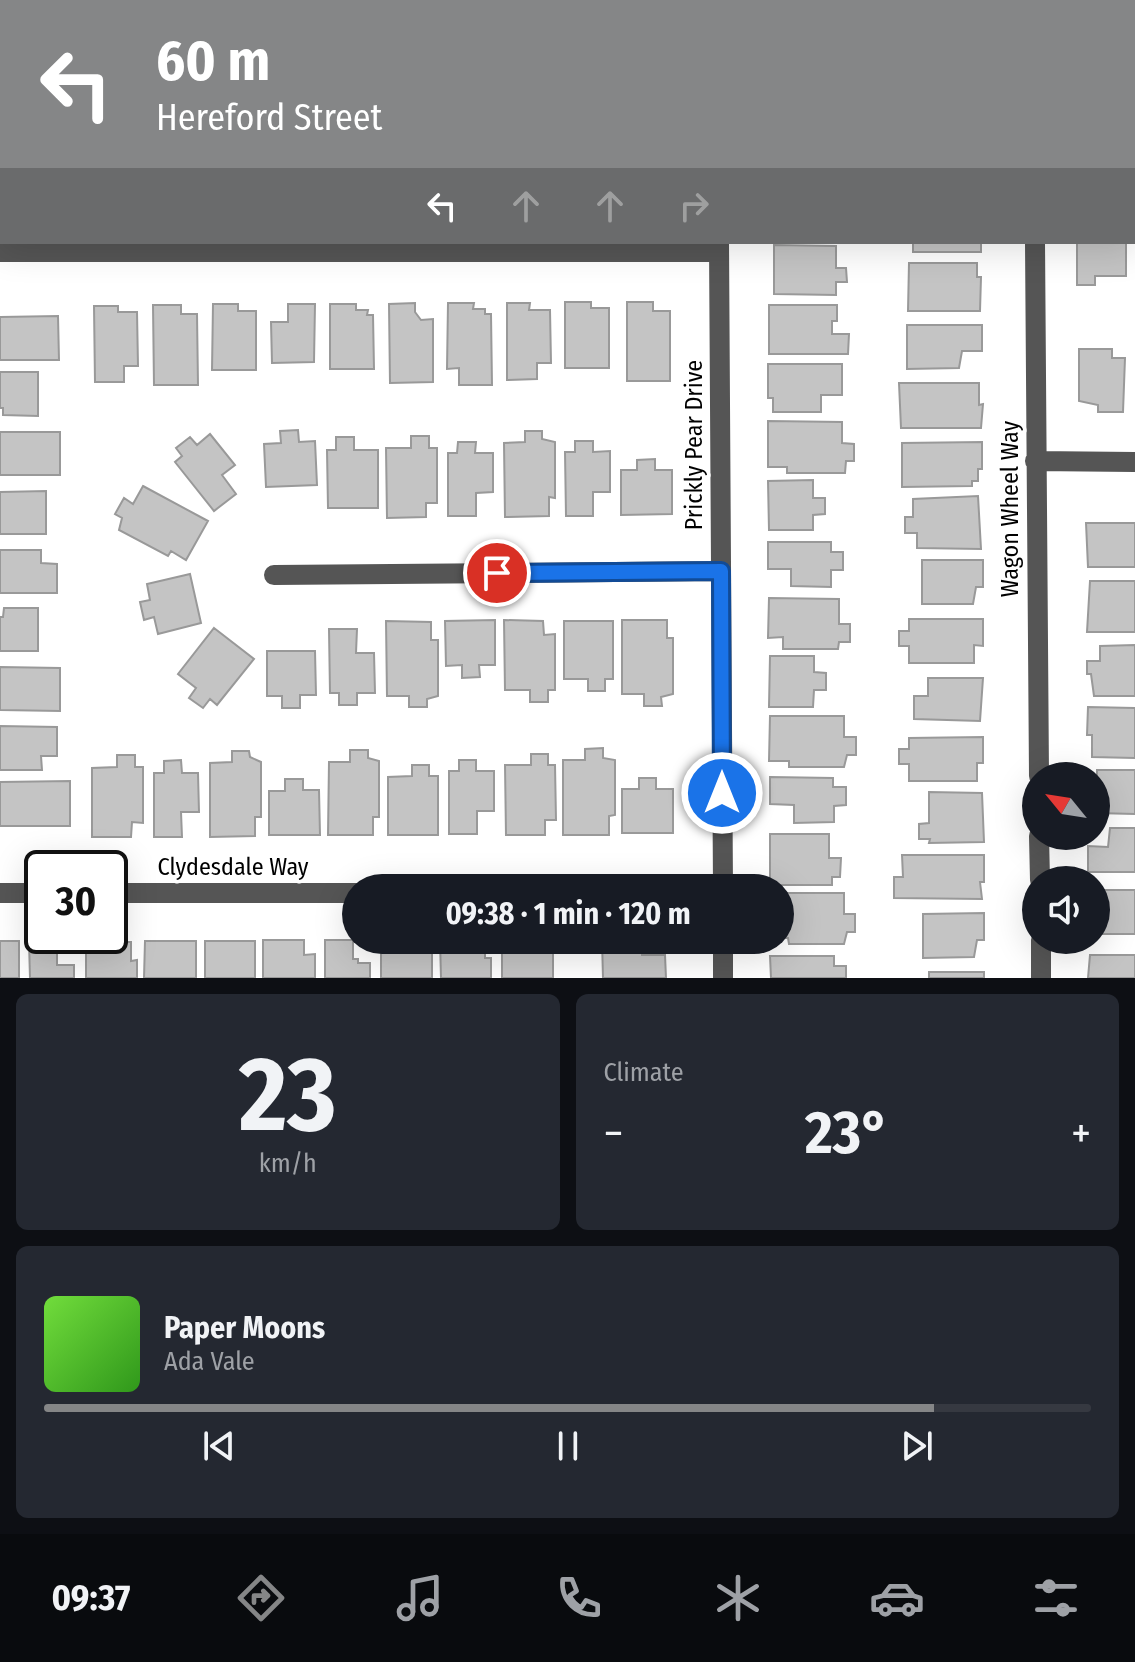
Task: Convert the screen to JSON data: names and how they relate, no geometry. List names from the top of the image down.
{
  "streets": {
    "street": ["Prickly Pear Drive", "Wagon Wheel Way", "Clydesdale Way"]
  },
  "north": "top left",
  "page": {
    "turn": ["60 m", "Hereford Street"],
    "limit": "30",
    "trip": "09:38 · 1 min · 120 m",
    "tile": [
      ["23", "km/h"],
      "Climate"
    ],
    "heat": ["−", "23°", "+"],
    "song": ["Paper Moons", "Ada Vale"],
    "tabs": "09:37"
  }
}
